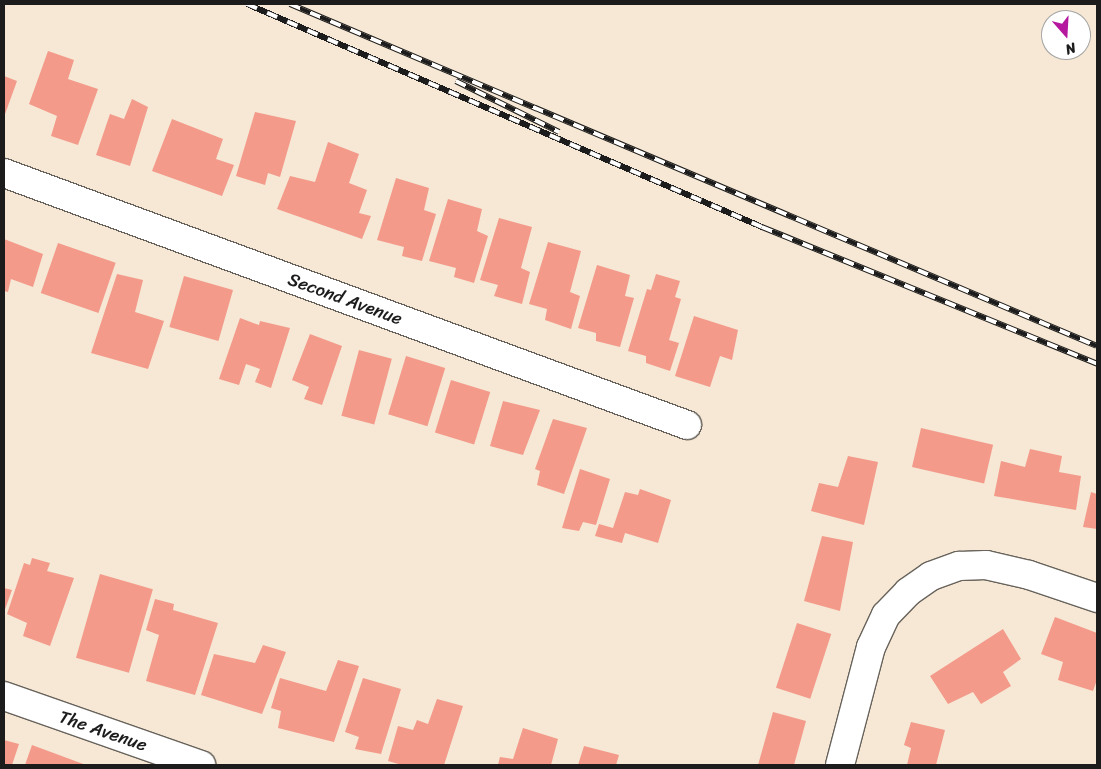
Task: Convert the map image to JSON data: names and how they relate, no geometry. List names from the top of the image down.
{
  "streets": {
    "street": ["Second Avenue", "The Avenue"]
  },
  "north": "bottom"
}
